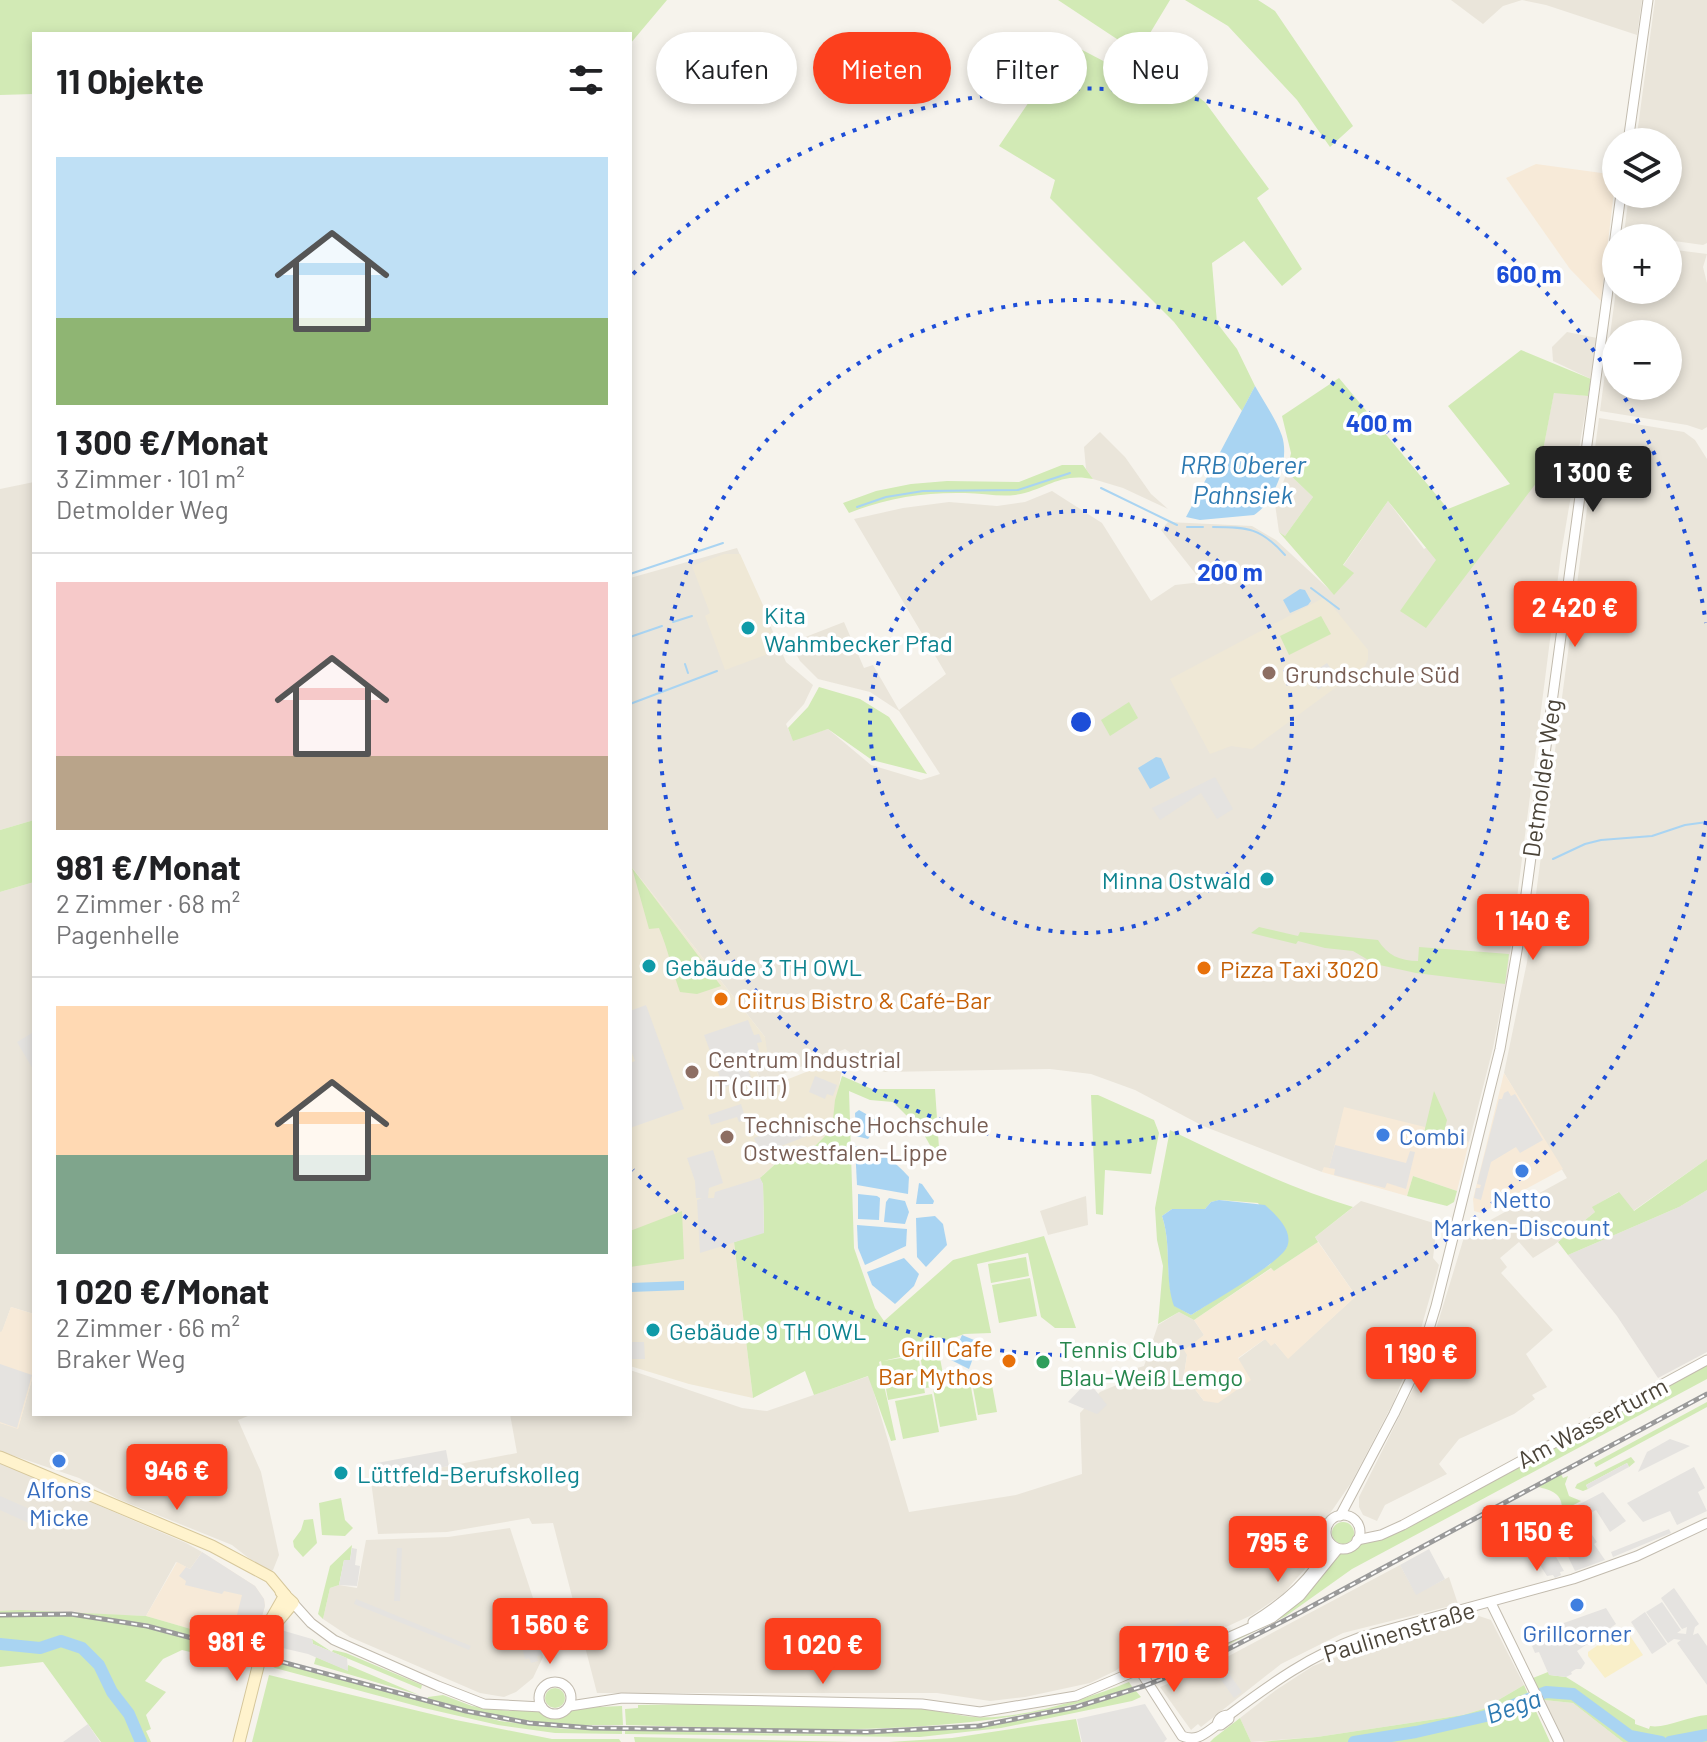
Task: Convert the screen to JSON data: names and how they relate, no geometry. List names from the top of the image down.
{
  "streets": {
    "street": ["Detmolder Weg", "Am Wasserturm", "Paulinenstraße"]
  },
  "crossings": [
    ["Detmolder Weg", "Am Wasserturm"]
  ],
  "water": ["RRB Oberer Pahnsiek", "Bega"],
  "places": [
    "Kita Wahmbecker Pfad",
    "Grundschule Süd",
    "Minna Ostwald",
    "Gebäude 3 TH OWL",
    "Pizza Taxi 3020",
    "Ciitrus Bistro & Café-Bar",
    "Centrum Industrial IT (CIIT)",
    "Combi",
    "Technische Hochschule Ostwestfalen-Lippe",
    "Netto Marken-Discount",
    "Gebäude 9 TH OWL",
    "Grill Cafe Bar Mythos",
    "Tennis Club Blau-Weiß Lemgo",
    "Alfons Micke",
    "Lüttfeld-Berufskolleg",
    "Grillcorner"
  ],
  "page": {
    "chip": [
      "Kaufen",
      "Mieten",
      "Filter",
      "Neu"
    ],
    "heading": "11 Objekte",
    "map_buttons": ["+", "−"],
    "list": [
      {
        "name": "1 300 €/Monat",
        "note": "3 Zimmer · 101 m² · Detmolder Weg"
      },
      {
        "name": "981 €/Monat",
        "note": "2 Zimmer · 68 m² · Pagenhelle"
      },
      {
        "name": "1 020 €/Monat",
        "note": "2 Zimmer · 66 m² · Braker Weg"
      }
    ],
    "price": [
      "1 300 €",
      "2 420 €",
      "1 140 €",
      "1 190 €",
      "946 €",
      "1 150 €",
      "795 €",
      "1 560 €",
      "981 €",
      "1 020 €",
      "1 710 €"
    ]
  },
  "rings": ["600 m", "400 m", "200 m"]
}
